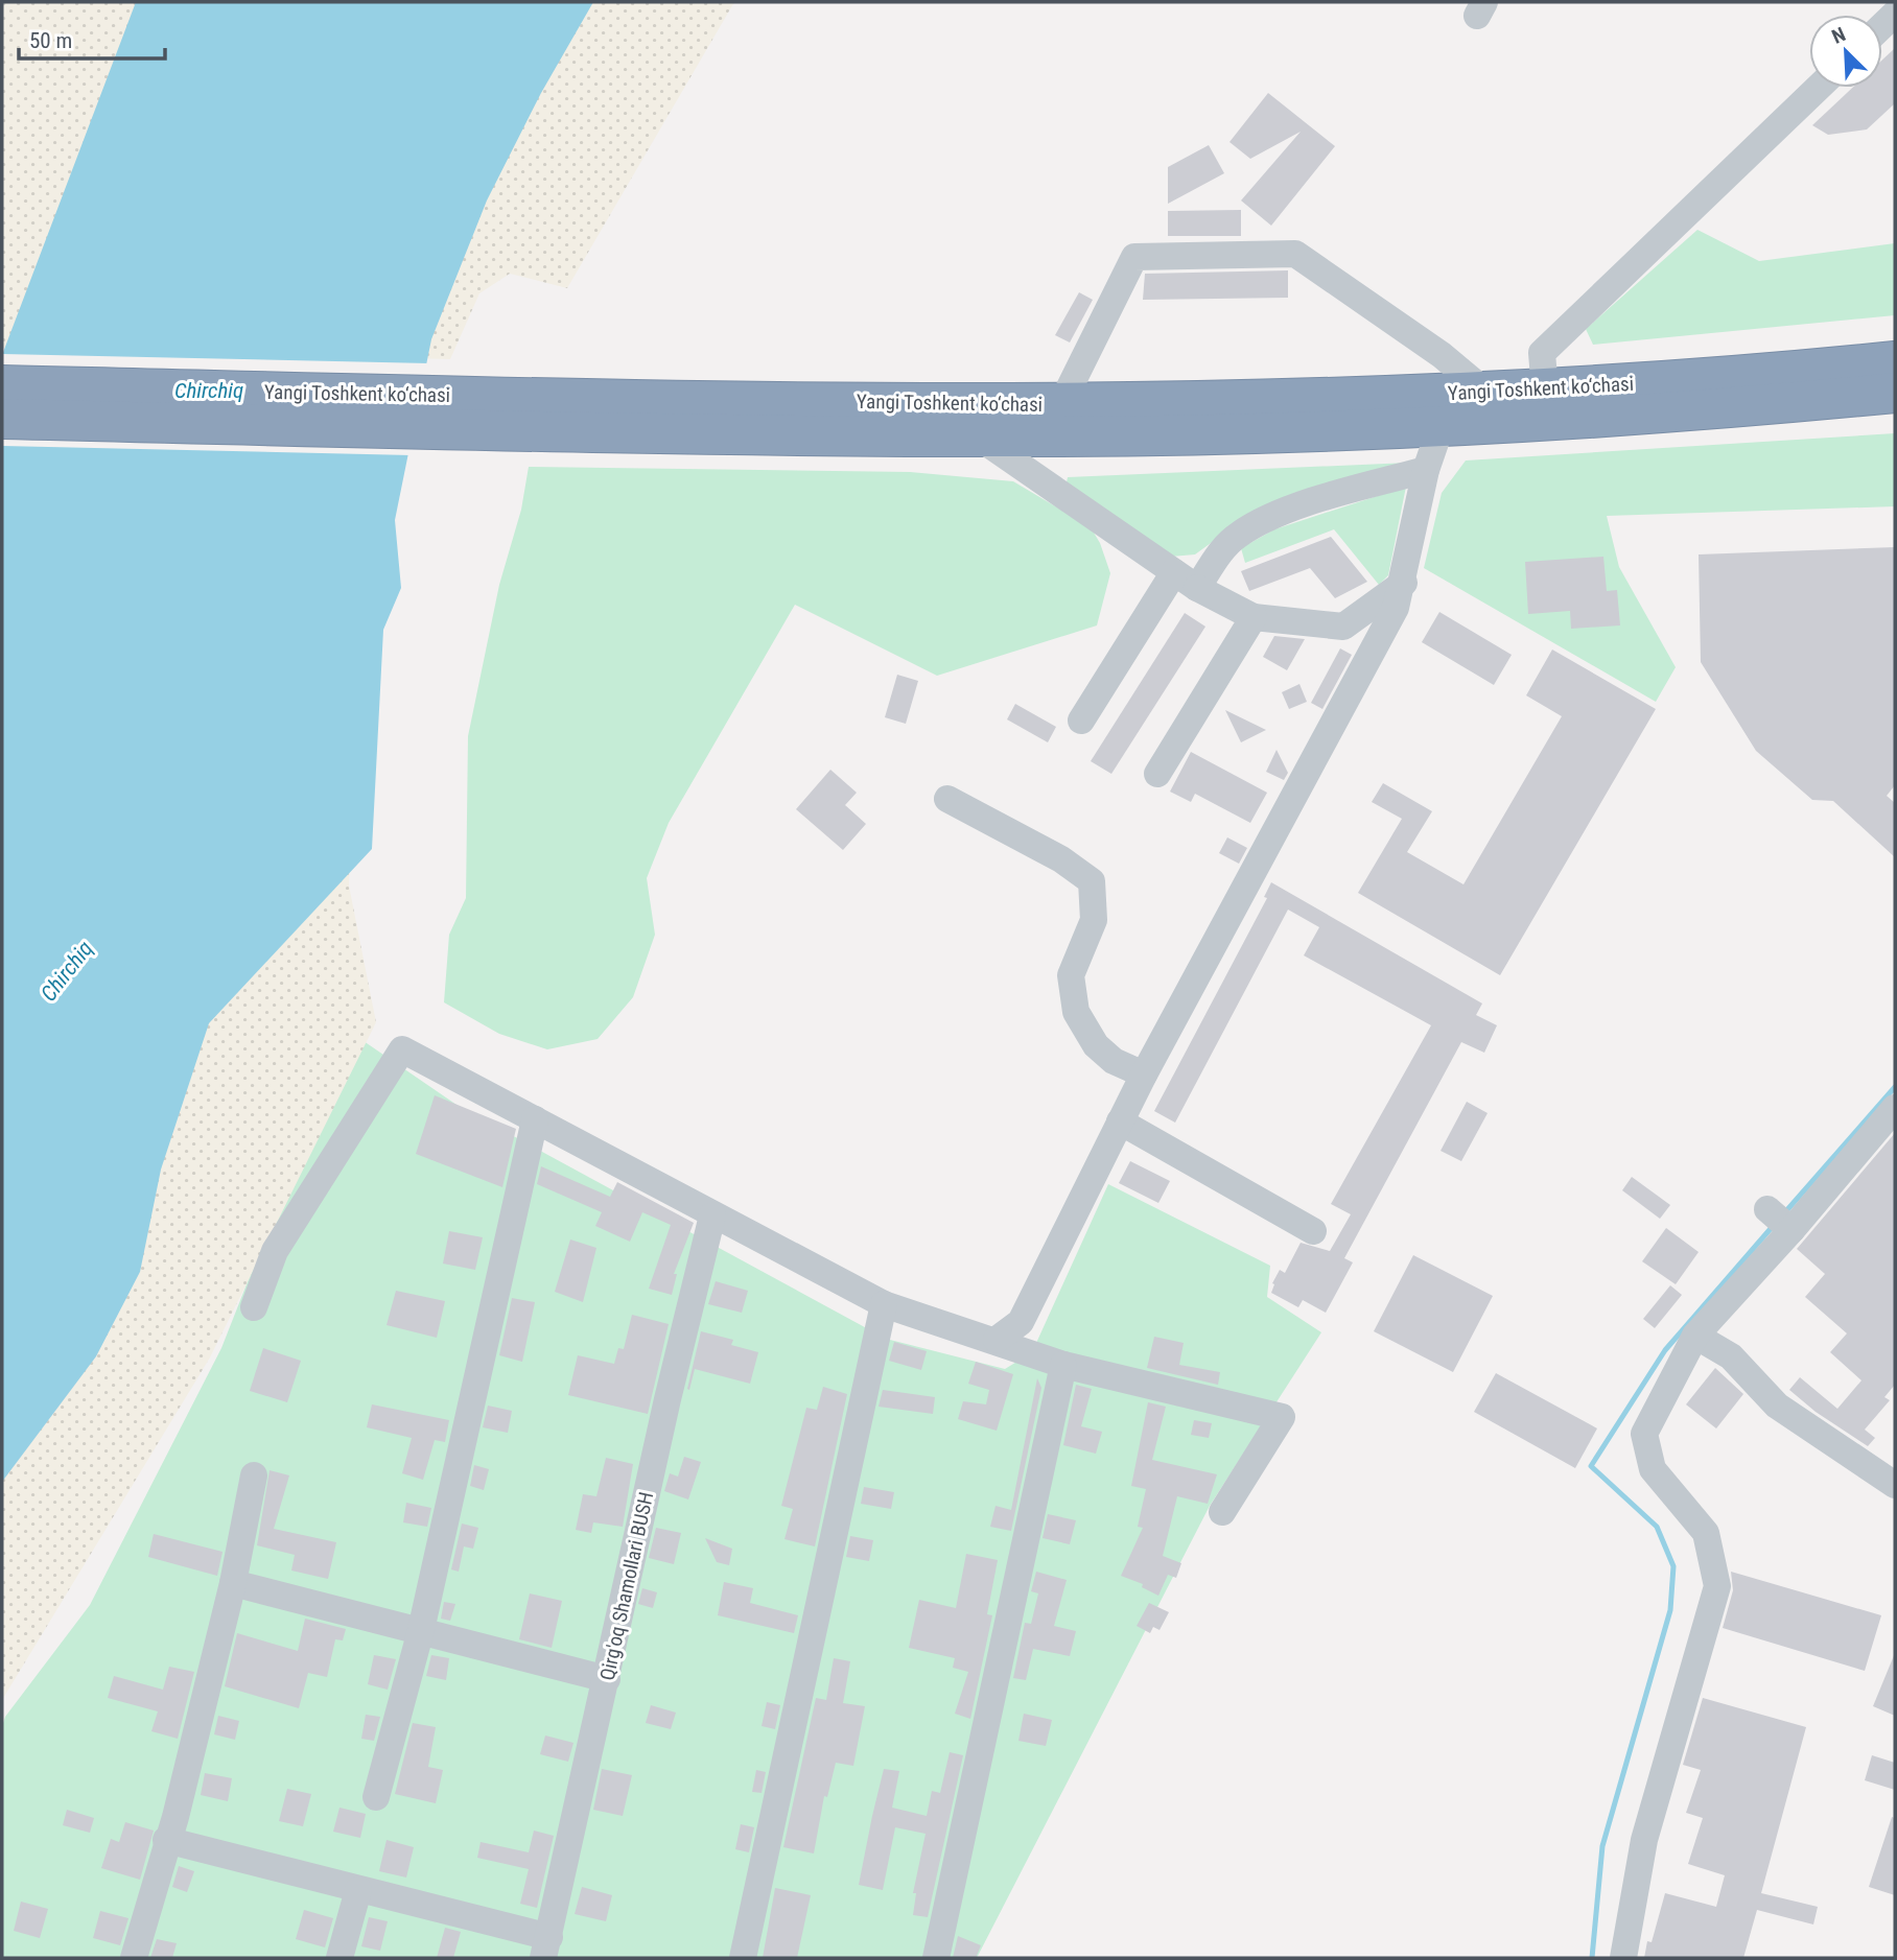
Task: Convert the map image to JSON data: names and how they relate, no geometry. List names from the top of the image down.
{
  "streets": {
    "highway": ["Yangi Toshkent ko‘chasi"],
    "street": ["Qirg'oq Shamollari BUSH"]
  },
  "water": ["Chirchiq"],
  "scale_bar": "50 m",
  "north": "top left"
}
